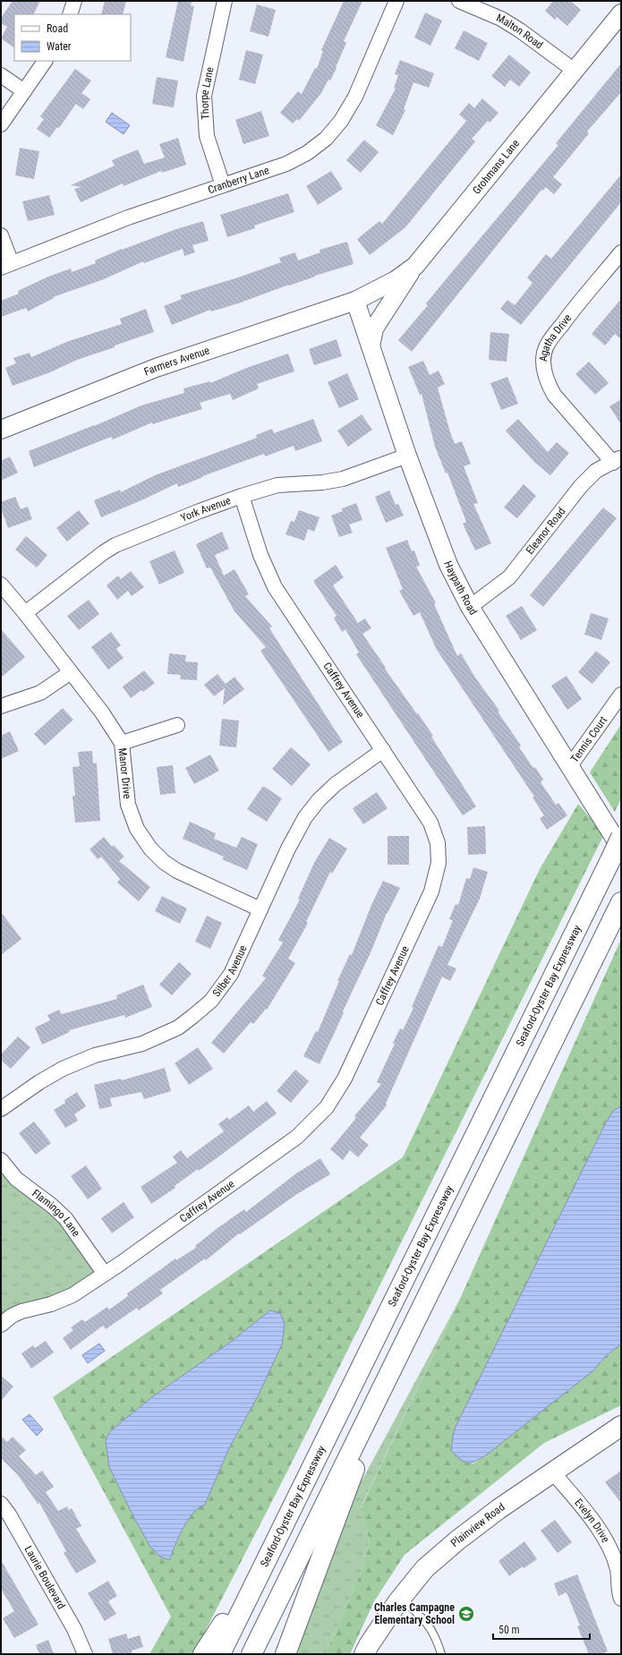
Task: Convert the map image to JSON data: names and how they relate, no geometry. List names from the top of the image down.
{
  "streets": {
    "main road": ["Seaford-Oyster Bay Expressway", "Plainview Road"],
    "street": [
      "Malton Road",
      "Thorpe Lane",
      "Grohmans Lane",
      "Cranberry Lane",
      "Agatha Drive",
      "Farmers Avenue",
      "York Avenue",
      "Eleanor Road",
      "Haypath Road",
      "Caffrey Avenue",
      "Tennis Court",
      "Manor Drive",
      "Silber Avenue",
      "Flamingo Lane",
      "Evelyn Drive",
      "Laurie Boulevard"
    ]
  },
  "crossings": [
    ["Malton Road", "Grohmans Lane"],
    ["Thorpe Lane", "Cranberry Lane"],
    ["Grohmans Lane", "Farmers Avenue"],
    ["Grohmans Lane", "Haypath Road"],
    ["Agatha Drive", "Eleanor Road"],
    ["Farmers Avenue", "Haypath Road"],
    ["York Avenue", "Haypath Road"],
    ["York Avenue", "Caffrey Avenue"],
    ["York Avenue", "Manor Drive"],
    ["Eleanor Road", "Haypath Road"],
    ["Haypath Road", "Tennis Court"],
    ["Haypath Road", "Seaford-Oyster Bay Expressway"],
    ["Caffrey Avenue", "Silber Avenue"],
    ["Caffrey Avenue", "Flamingo Lane"],
    ["Manor Drive", "Silber Avenue"],
    ["Evelyn Drive", "Plainview Road"]
  ],
  "places": {
    "school or university": ["Charles Campagne Elementary School"]
  },
  "legend": ["Road", "Water"],
  "scale_bar": "50 m"
}
